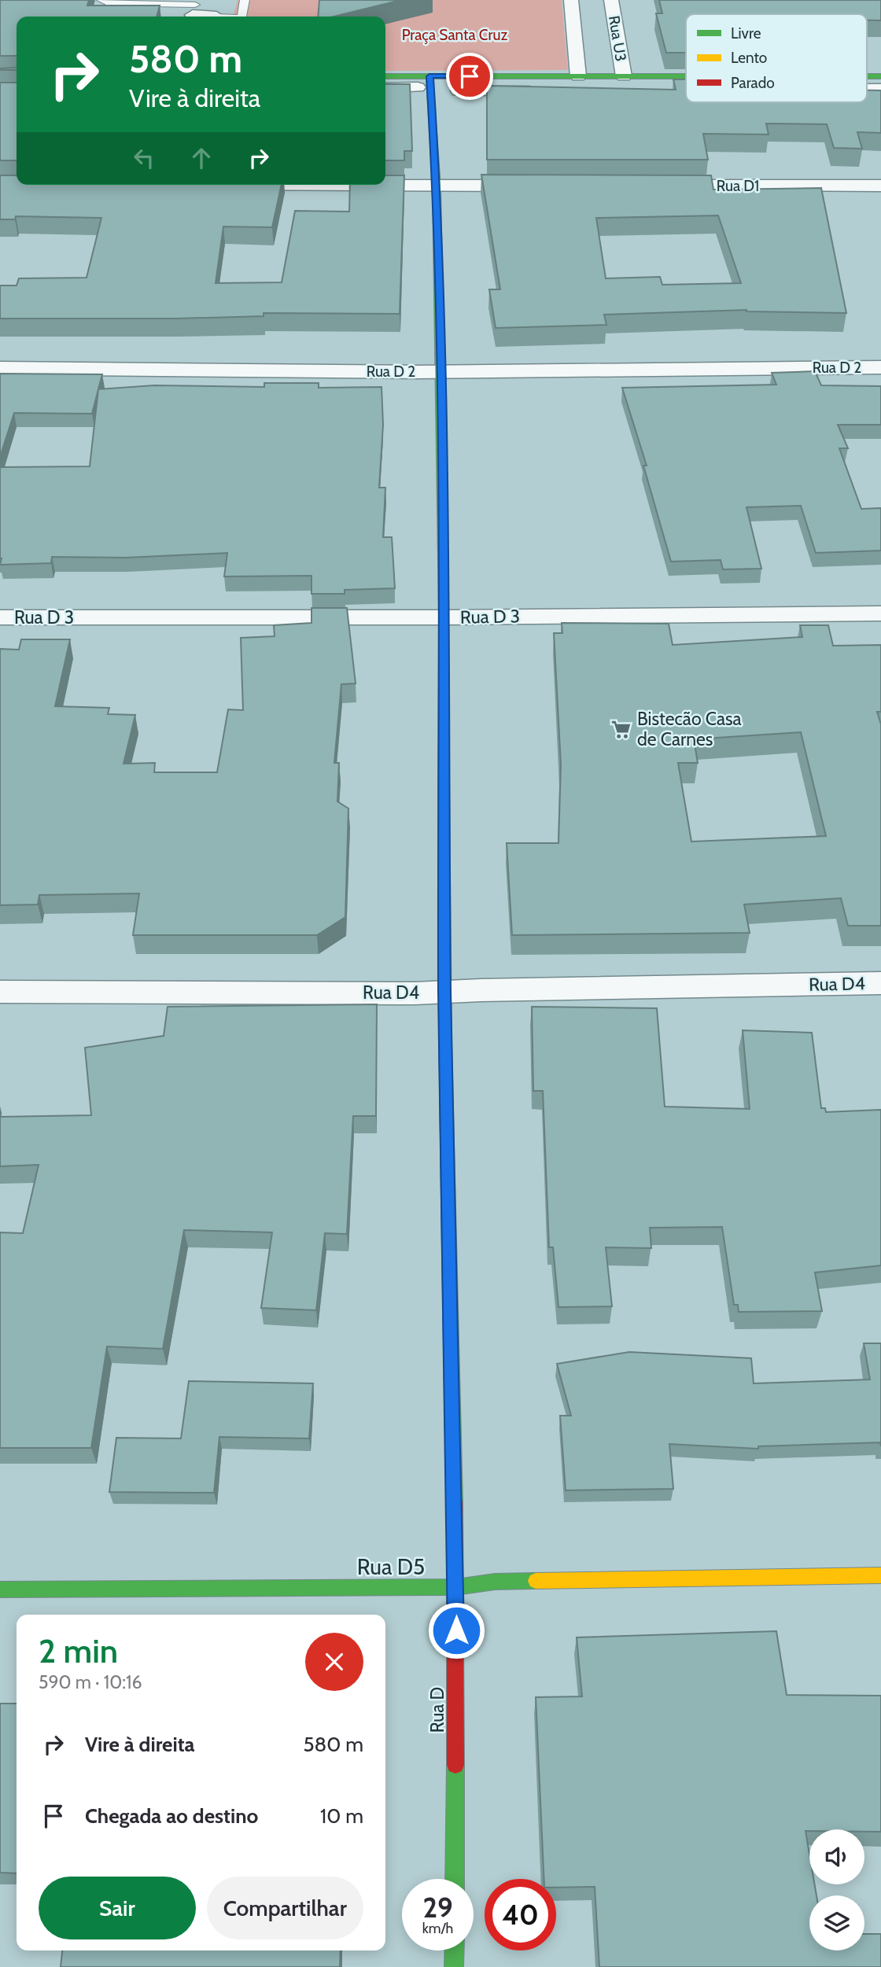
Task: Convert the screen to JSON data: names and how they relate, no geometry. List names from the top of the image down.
{
  "streets": {
    "street": [
      "Rua U3",
      "Rua D1",
      "Rua D 2",
      "Rua D 3",
      "Rua D4",
      "Rua D5",
      "Rua D"
    ]
  },
  "crossings": [
    ["Rua D 2", "Rua D"],
    ["Rua D 3", "Rua D"],
    ["Rua D4", "Rua D"],
    ["Rua D5", "Rua D"]
  ],
  "parks": ["Praça Santa Cruz"],
  "places": {
    "supermarket": ["Bistecão Casa de Carnes"]
  },
  "legend": ["Livre", "Lento", "Parado"],
  "page": {
    "turn": ["580 m", "Vire à direita"],
    "heading": ["2 min", "590 m · 10:16"],
    "list": [
      {
        "name": "Vire à direita",
        "value": "580 m"
      },
      {
        "name": "Chegada ao destino",
        "value": "10 m"
      }
    ],
    "buttons": ["Sair", "Compartilhar"],
    "speed": "29 km/h",
    "limit": "40"
  }
}
